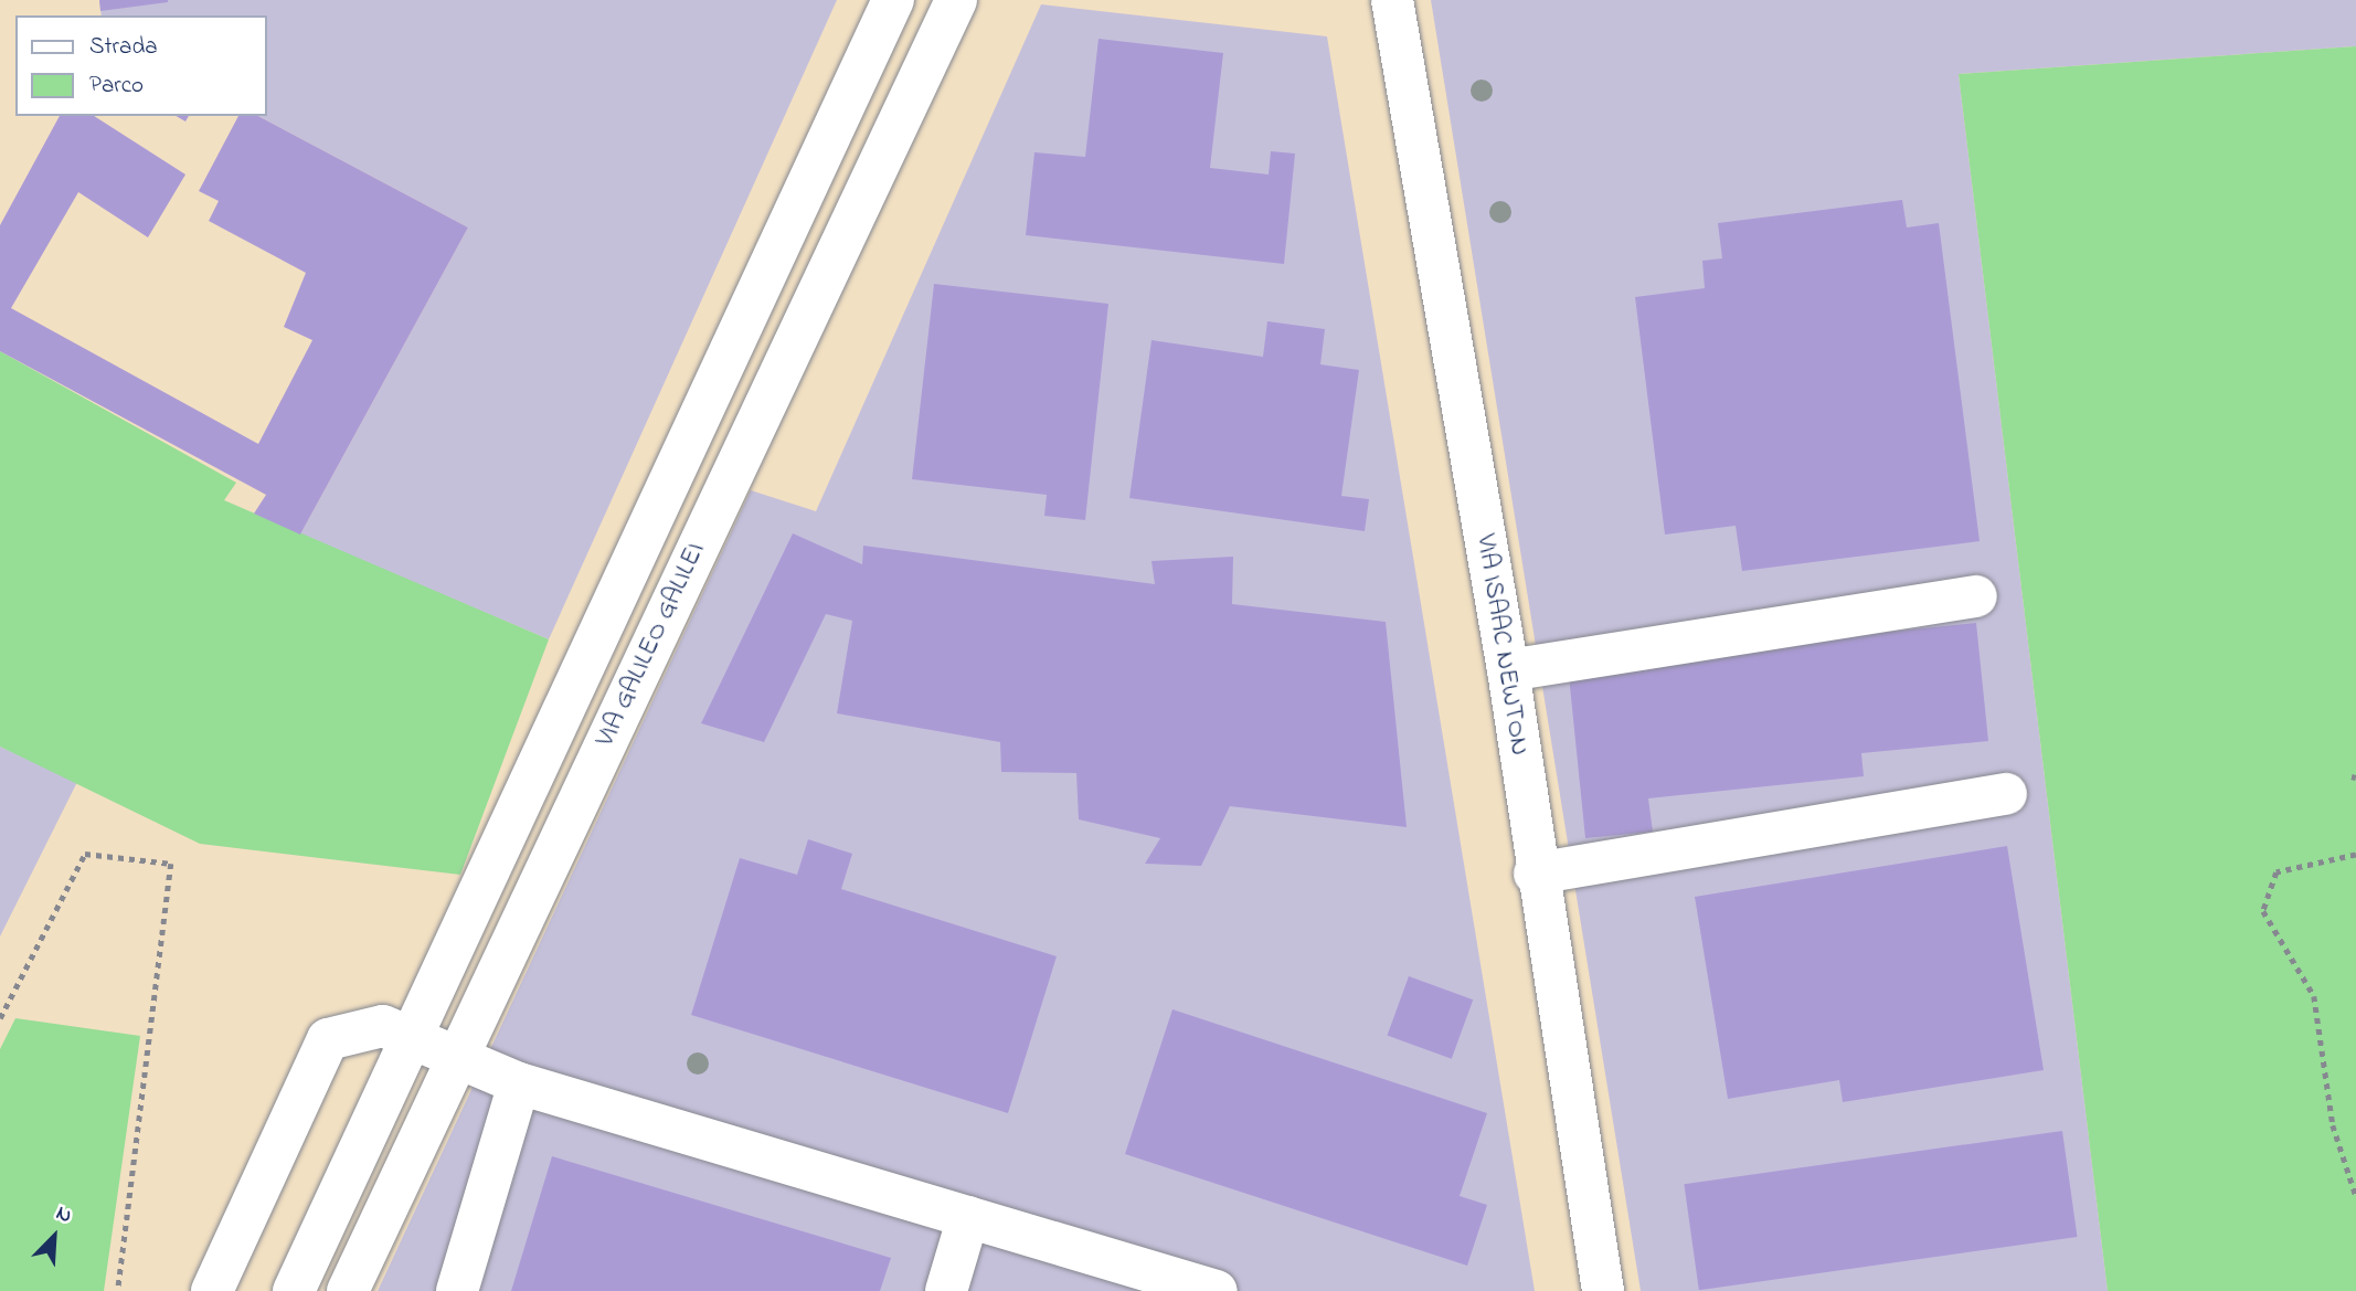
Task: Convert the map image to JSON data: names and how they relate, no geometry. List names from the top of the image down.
{
  "streets": {
    "street": ["VIA GALILEO GALILEI", "VIA ISAAC NEWTON"]
  },
  "legend": ["Strada", "Parco"],
  "north": "top right"
}
